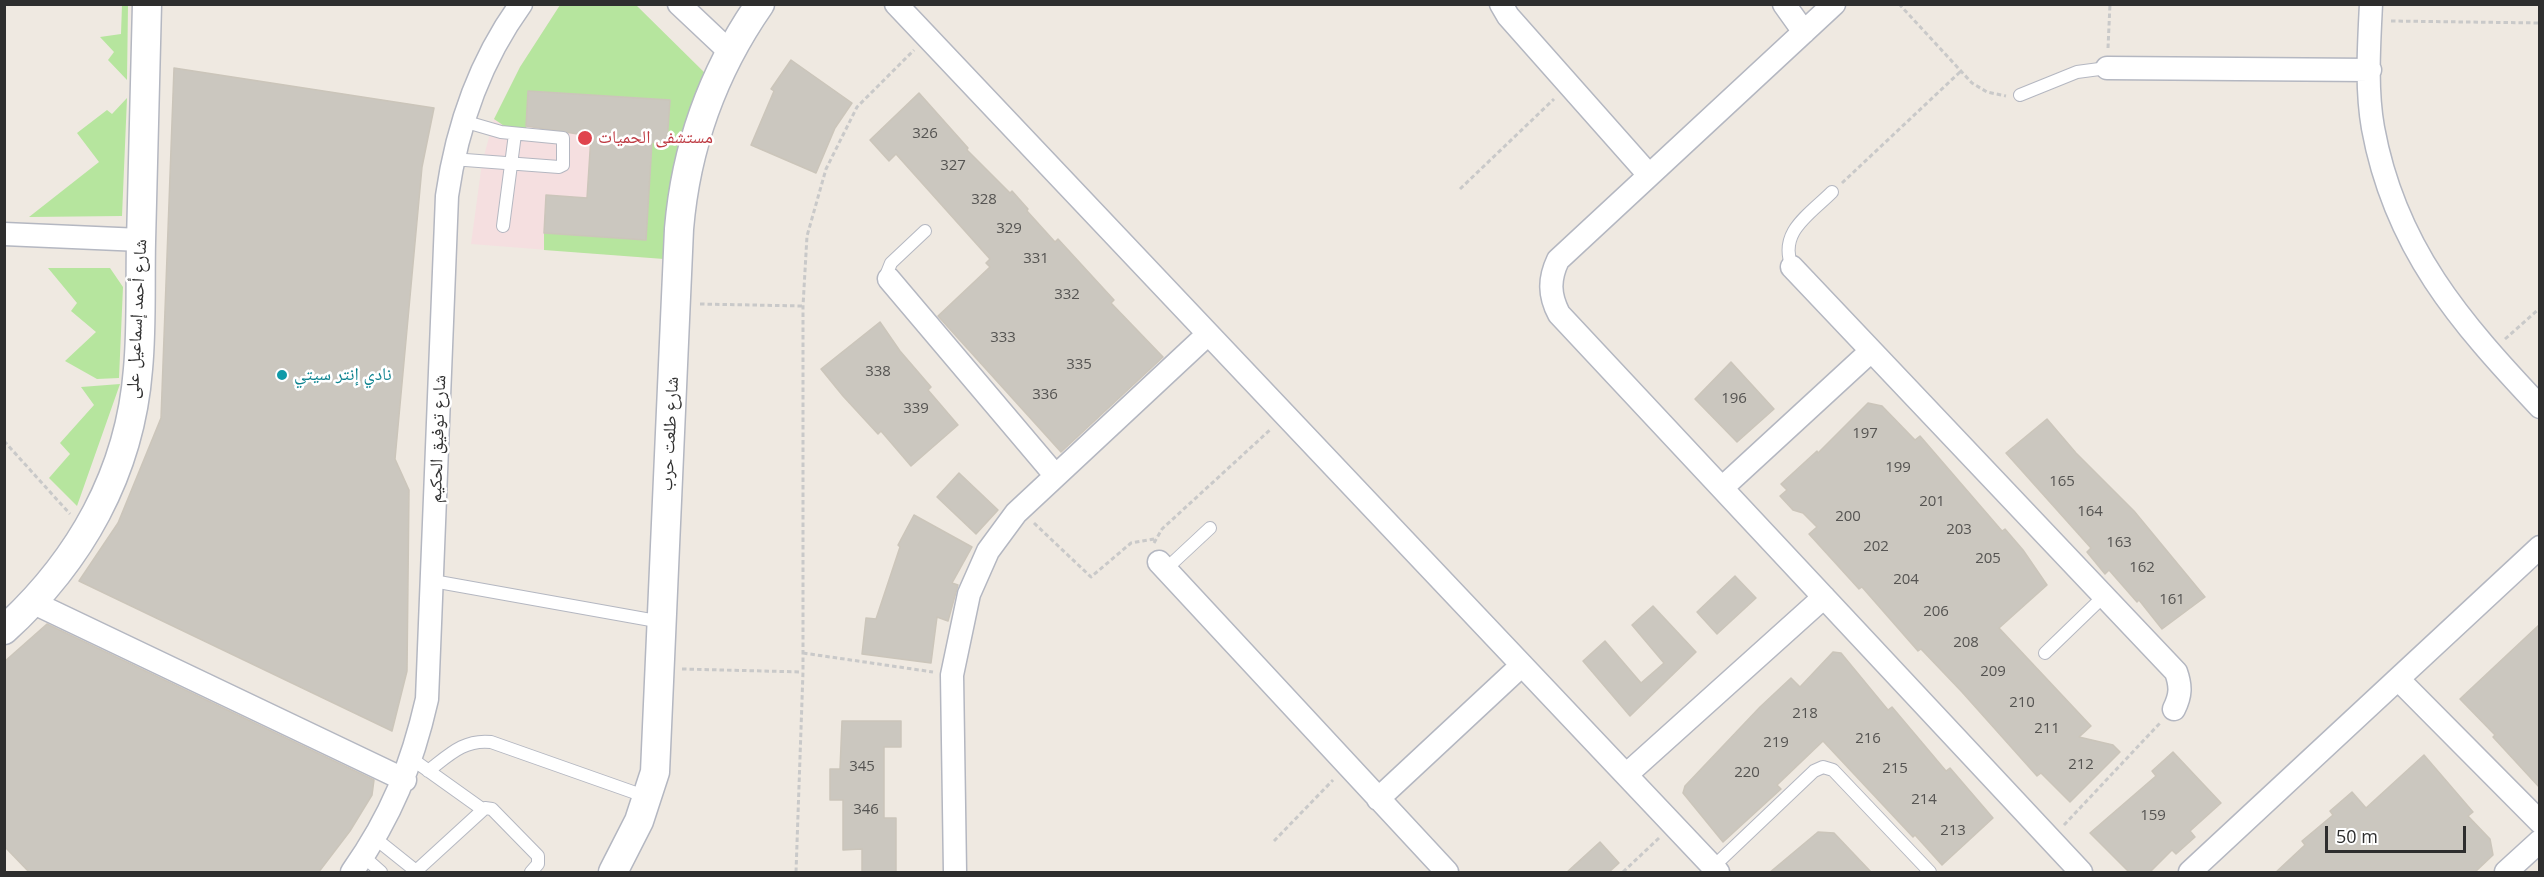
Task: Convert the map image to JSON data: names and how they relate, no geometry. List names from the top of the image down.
{
  "streets": {
    "street": ["شارع أحمد إسماعيل على", "شارع طلعت حرب", "شارع توفيق الحكيم"]
  },
  "places": ["مستشفى الحميات", "نادي إنتر سيتي"],
  "house_numbers": [
    "326",
    "327",
    "328",
    "329",
    "331",
    "332",
    "333",
    "335",
    "338",
    "336",
    "196",
    "339",
    "197",
    "199",
    "165",
    "201",
    "164",
    "200",
    "203",
    "163",
    "202",
    "205",
    "162",
    "204",
    "161",
    "206",
    "208",
    "209",
    "210",
    "218",
    "211",
    "216",
    "219",
    "212",
    "345",
    "215",
    "220",
    "214",
    "346",
    "159",
    "213"
  ],
  "scale_bar": "50 m"
}
